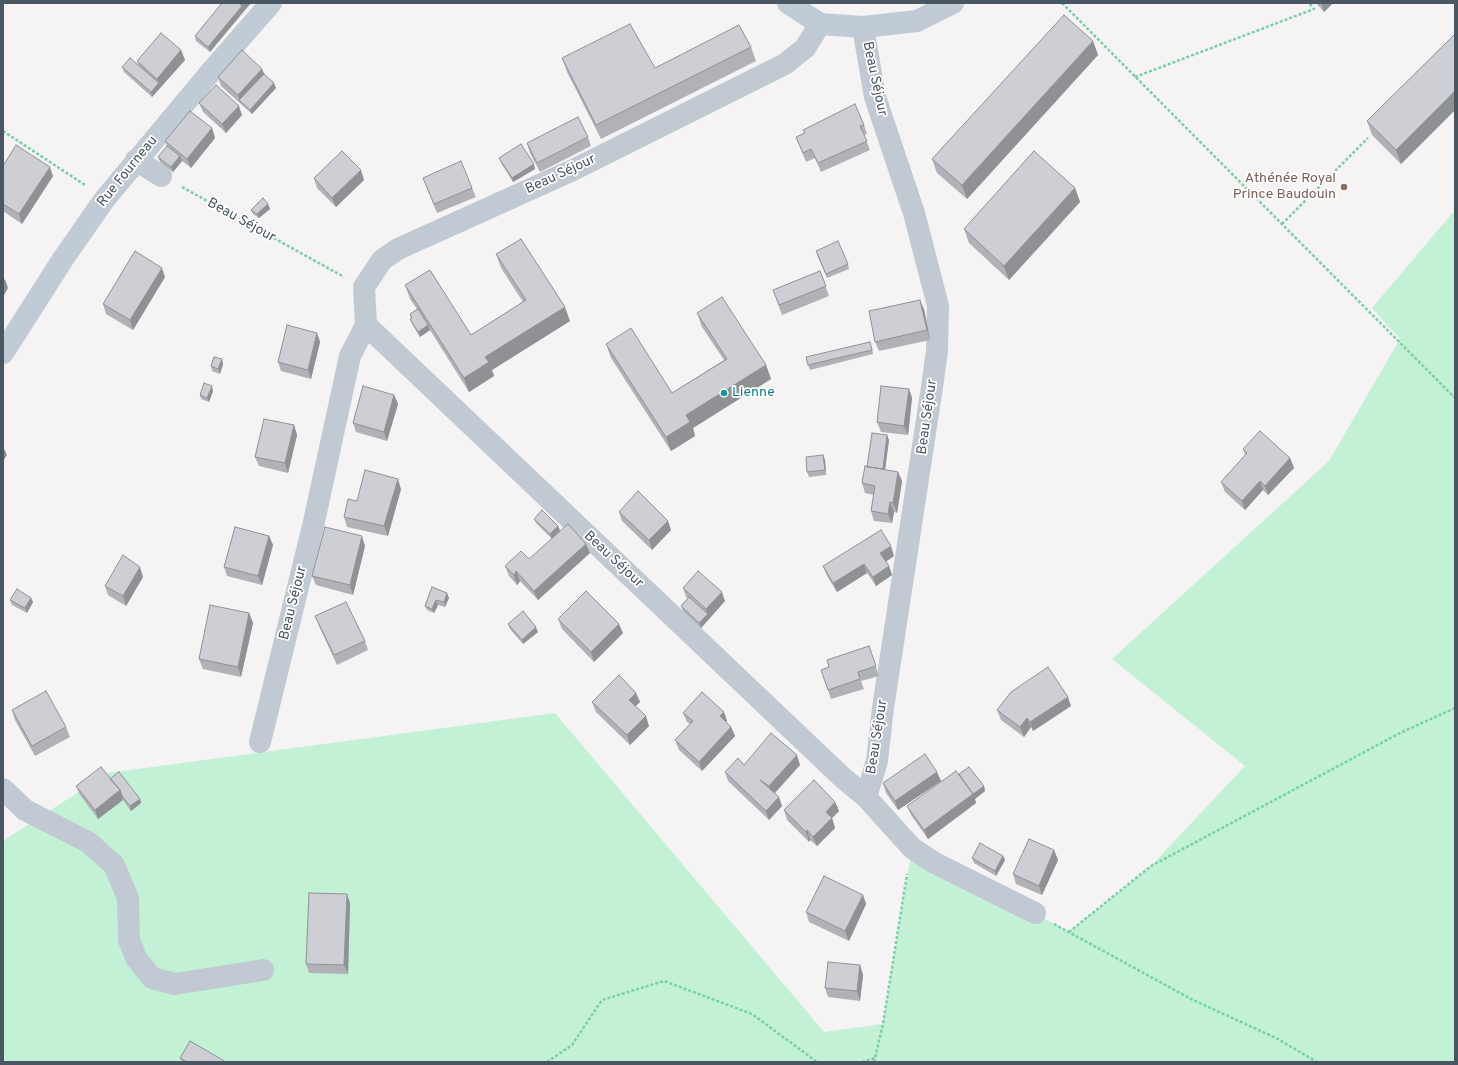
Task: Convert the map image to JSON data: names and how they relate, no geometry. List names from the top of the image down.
{
  "streets": {
    "street": ["Beau Séjour", "Rue Fourneau"]
  },
  "places": ["Athénée Royal Prince Baudouin", "Lienne"]
}
